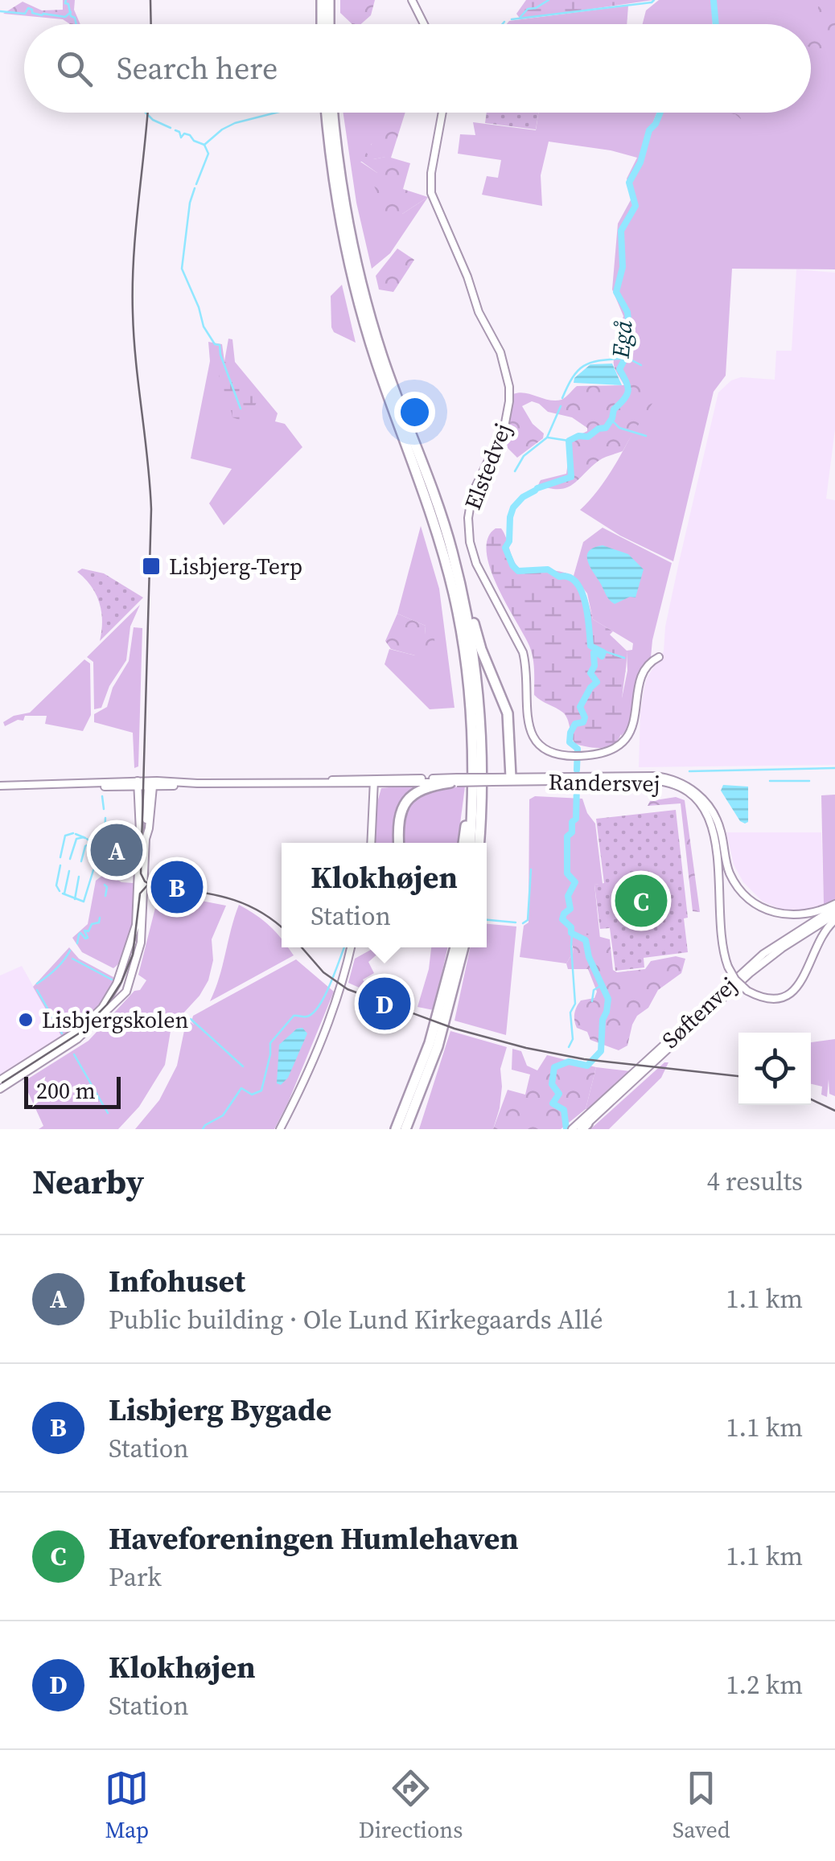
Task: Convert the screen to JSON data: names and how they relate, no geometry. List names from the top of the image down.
{
  "streets": {
    "main road": ["Elstedvej", "Randersvej", "Søftenvej"]
  },
  "crossings": [
    ["Randersvej", "Søftenvej"]
  ],
  "water": ["Egå"],
  "places": {
    "transit": ["Lisbjerg-Terp"],
    "other": ["Lisbjergskolen"]
  },
  "scale_bar": "200 m",
  "page": {
    "search": "Search here",
    "pins": [
      "A",
      "B",
      "C",
      "D"
    ],
    "popup": ["Klokhøjen", "Station"],
    "scale": "200 m",
    "heading": ["Nearby", "4 results"],
    "list": [
      {
        "mark": "A",
        "name": "Infohuset",
        "note": "Public building · Ole Lund Kirkegaards Allé",
        "value": "1.1 km"
      },
      {
        "mark": "B",
        "name": "Lisbjerg Bygade",
        "note": "Station",
        "value": "1.1 km"
      },
      {
        "mark": "C",
        "name": "Haveforeningen Humlehaven",
        "note": "Park",
        "value": "1.1 km"
      },
      {
        "mark": "D",
        "name": "Klokhøjen",
        "note": "Station",
        "value": "1.2 km"
      }
    ],
    "nav": ["Map", "Directions", "Saved"]
  }
}
